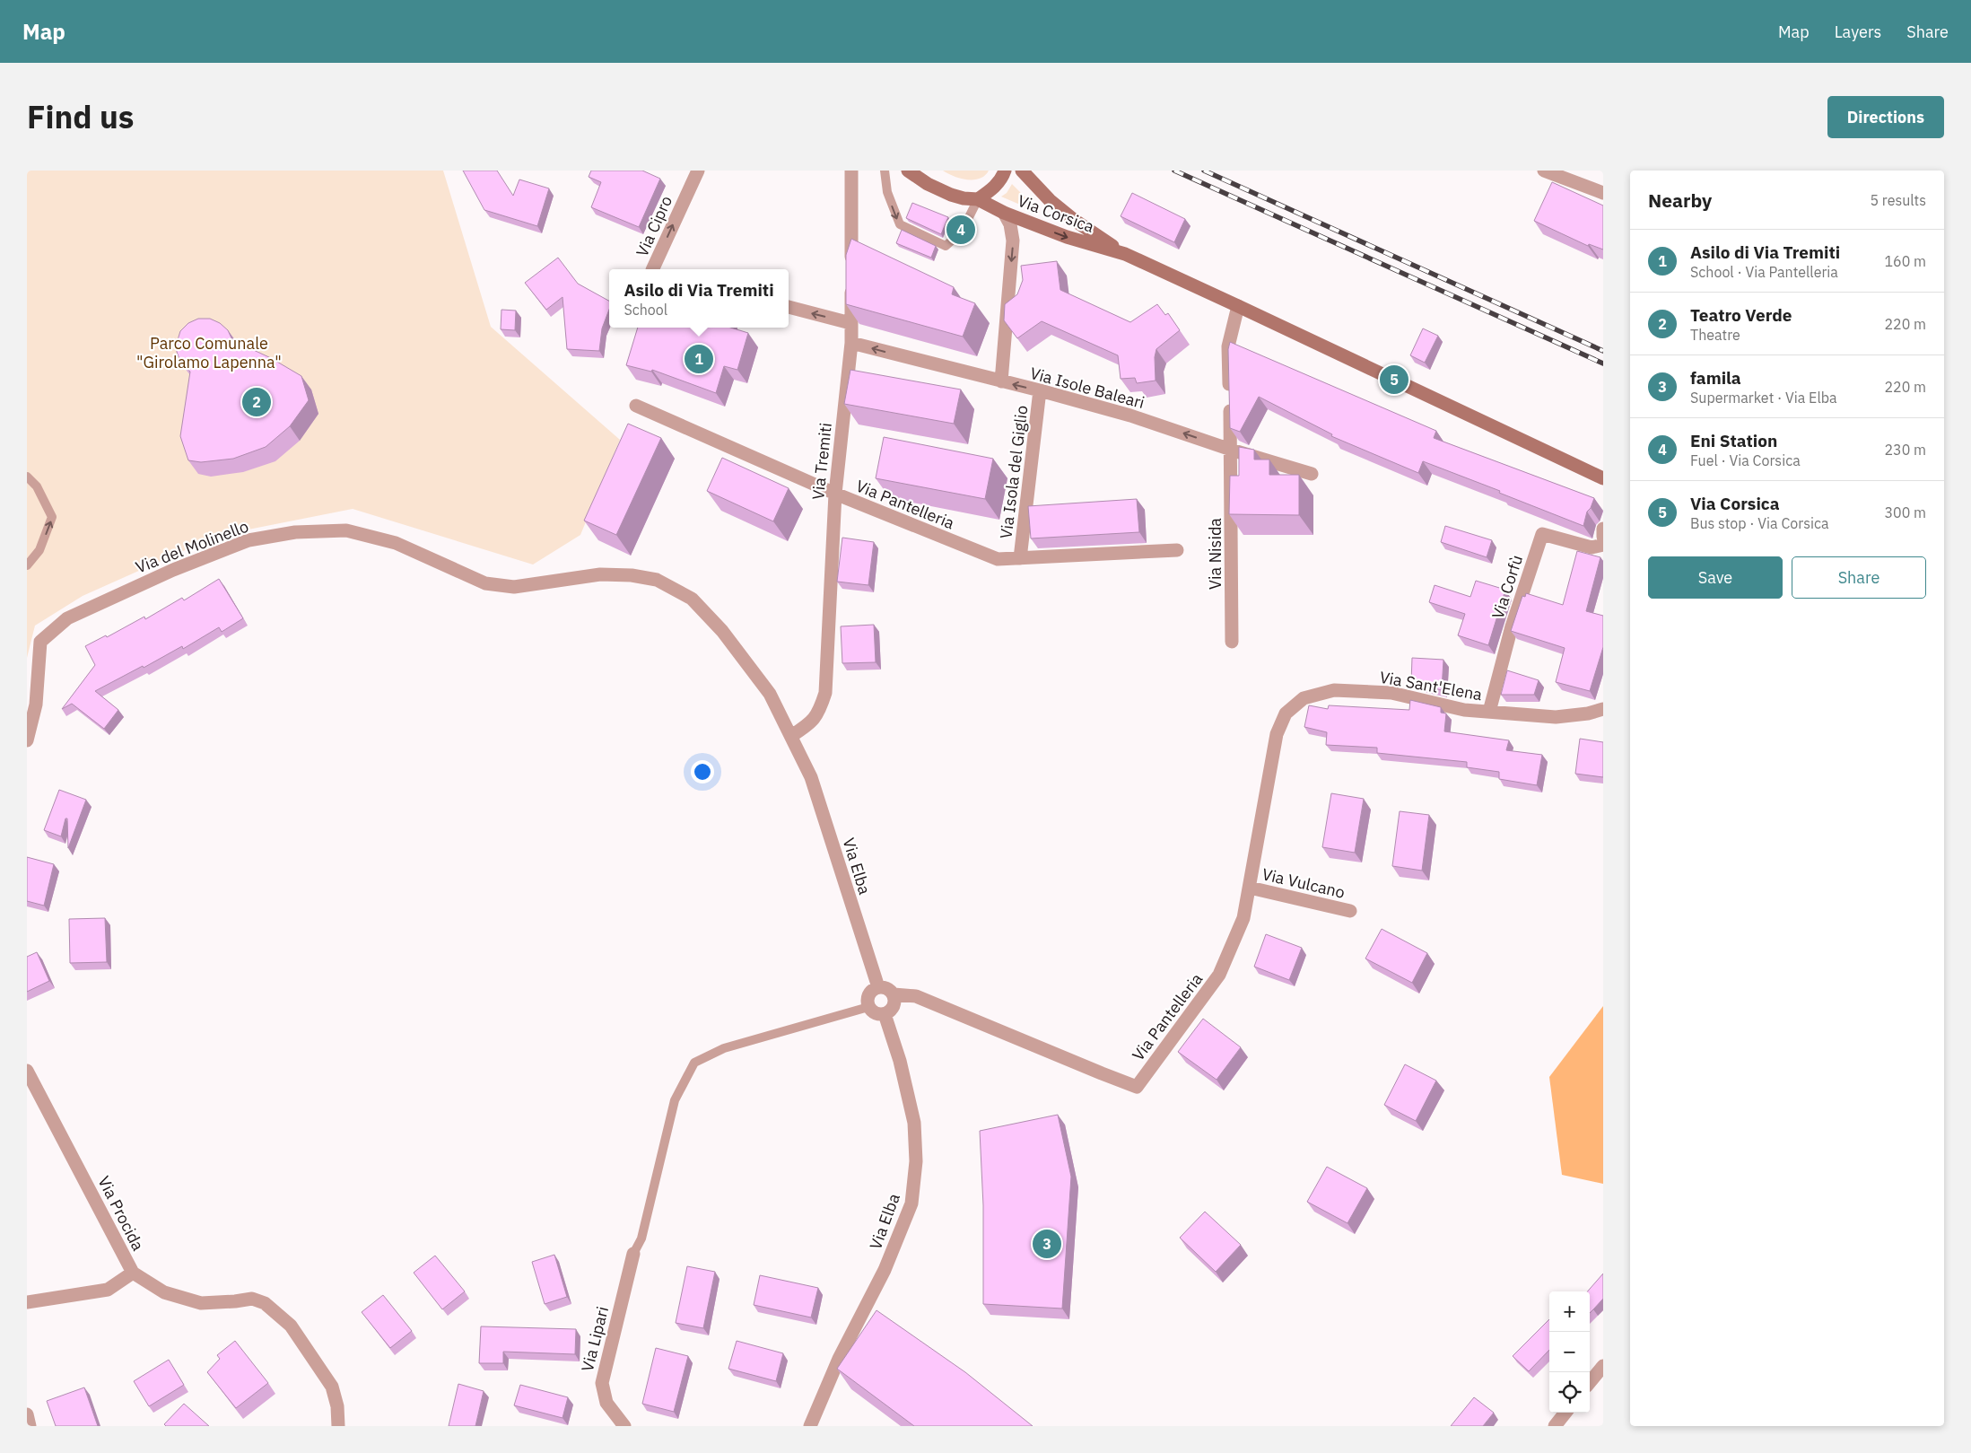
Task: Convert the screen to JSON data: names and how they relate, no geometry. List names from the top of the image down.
{
  "streets": {
    "main road": ["Via Corsica"],
    "street": [
      "Via Cipro",
      "Via Isole Baleari",
      "Via Tremiti",
      "Via Isola del Giglio",
      "Via Pantelleria",
      "Via del Molinello",
      "Via Nisida",
      "Via Corfù",
      "Via Sant'Elena",
      "Via Elba",
      "Via Vulcano",
      "Via Procida",
      "Via Lipari"
    ]
  },
  "crossings": [
    ["Via Corsica", "Via Nisida"],
    ["Via Isole Baleari", "Via Tremiti"],
    ["Via Isole Baleari", "Via Isola del Giglio"],
    ["Via Isole Baleari", "Via Nisida"],
    ["Via Tremiti", "Via Pantelleria"],
    ["Via Tremiti", "Via del Molinello"],
    ["Via Isola del Giglio", "Via Pantelleria"],
    ["Via Pantelleria", "Via Sant'Elena"],
    ["Via Pantelleria", "Via Elba"],
    ["Via Pantelleria", "Via Vulcano"],
    ["Via del Molinello", "Via Elba"],
    ["Via Corfù", "Via Sant'Elena"]
  ],
  "one_way": ["Via Cipro", "Via Isole Baleari"],
  "parks": ["Parco Comunale \"Girolamo Lapenna\""],
  "page": {
    "header": "Map",
    "nav": ["Map", "Layers", "Share"],
    "title": "Find us",
    "buttons": [
      "Directions",
      ["Save", "Share"]
    ],
    "heading": ["Nearby", "5 results"],
    "pins": [
      "4",
      "1",
      "5",
      "2",
      "3"
    ],
    "list": [
      {
        "mark": "1",
        "name": "Asilo di Via Tremiti",
        "note": "School · Via Pantelleria",
        "value": "160 m"
      },
      {
        "mark": "2",
        "name": "Teatro Verde",
        "note": "Theatre",
        "value": "220 m"
      },
      {
        "mark": "3",
        "name": "famila",
        "note": "Supermarket · Via Elba",
        "value": "220 m"
      },
      {
        "mark": "4",
        "name": "Eni Station",
        "note": "Fuel · Via Corsica",
        "value": "230 m"
      },
      {
        "mark": "5",
        "name": "Via Corsica",
        "note": "Bus stop · Via Corsica",
        "value": "300 m"
      }
    ],
    "popup": ["Asilo di Via Tremiti", "School"],
    "map_buttons": ["+", "−"]
  }
}
